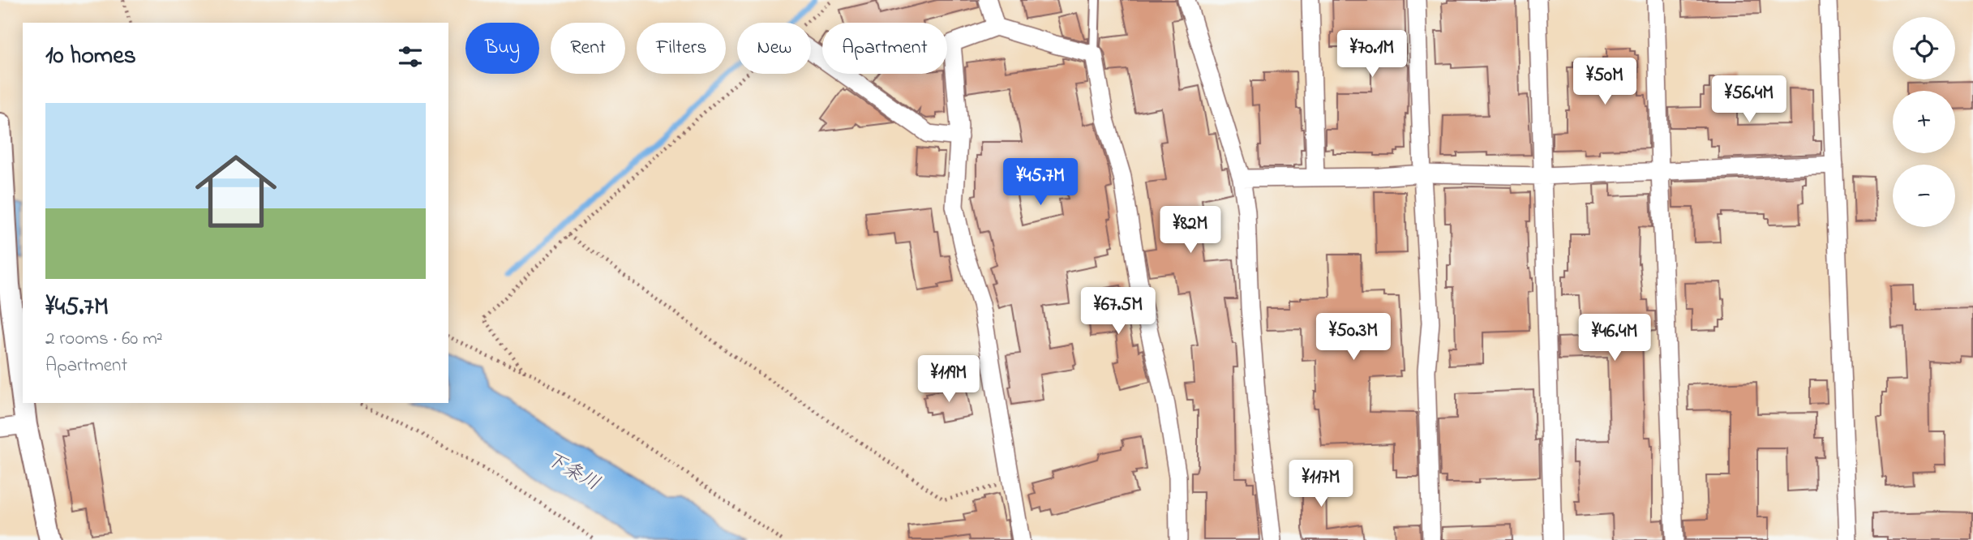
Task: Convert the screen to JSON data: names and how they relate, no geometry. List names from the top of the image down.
{
  "water": ["下条川"],
  "page": {
    "map_buttons": ["+", "−"],
    "chip": [
      "Buy",
      "Rent",
      "Filters",
      "New",
      "Apartment"
    ],
    "heading": "10 homes",
    "price": [
      "¥70.1M",
      "¥50M",
      "¥56.4M",
      "¥45.7M",
      "¥82M",
      "¥67.5M",
      "¥50.3M",
      "¥46.4M",
      "¥119M",
      "¥117M"
    ],
    "list": [
      {
        "name": "¥45.7M",
        "note": "2 rooms · 60 m² · Apartment"
      }
    ]
  }
}
